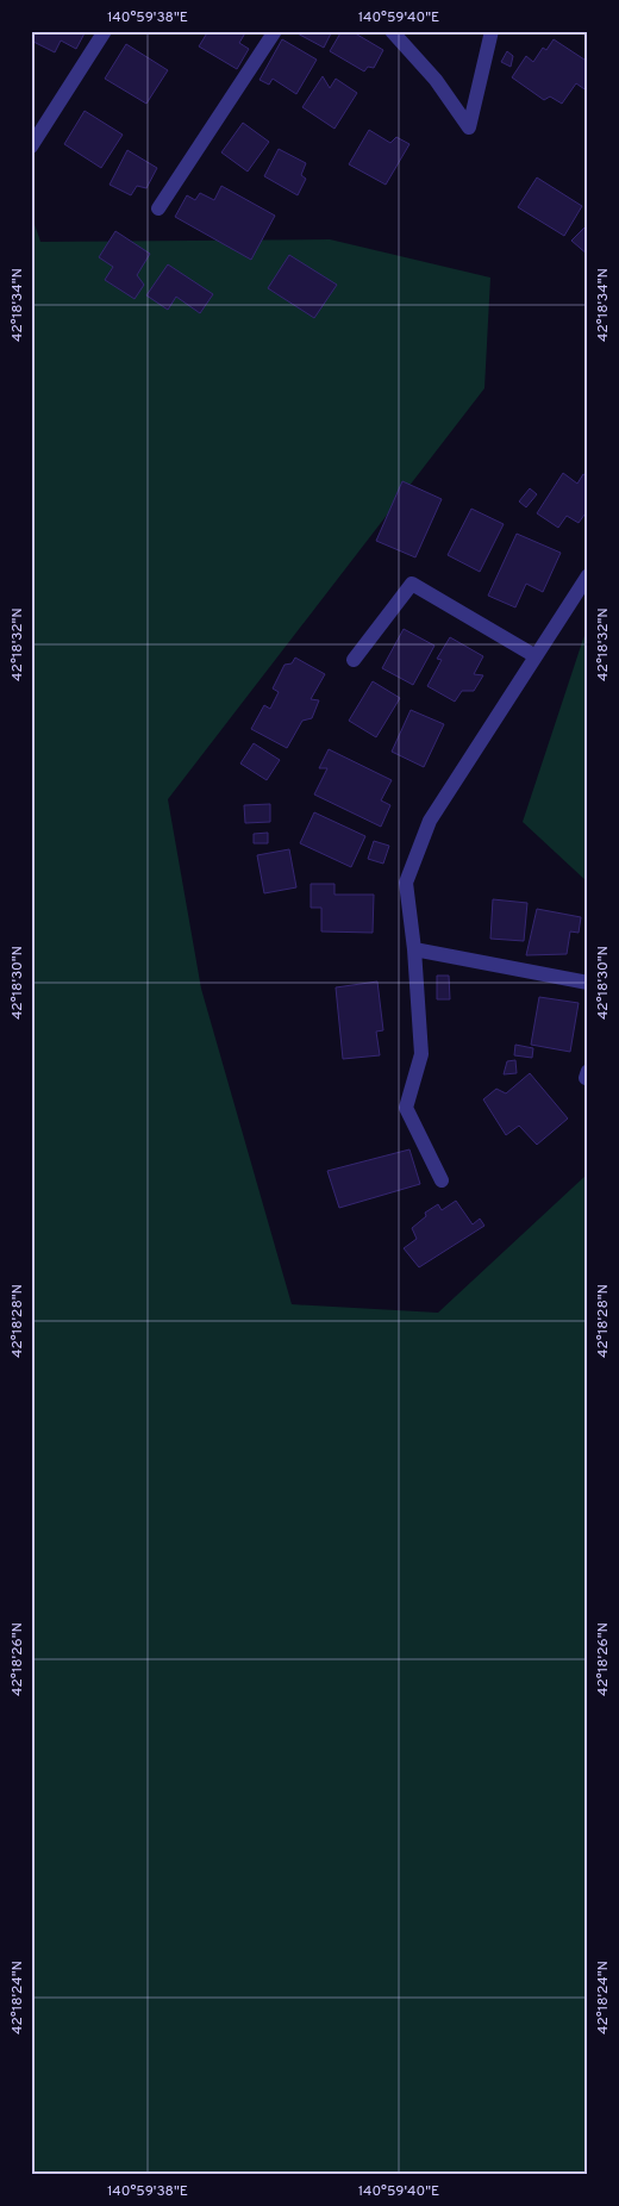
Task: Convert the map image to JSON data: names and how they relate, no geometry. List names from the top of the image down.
{
  "coordinates": [
    "140°59'38\"E",
    "140°59'40\"E",
    "42°18'34\"N",
    "42°18'32\"N",
    "42°18'30\"N",
    "42°18'28\"N",
    "42°18'26\"N",
    "42°18'24\"N"
  ]
}
